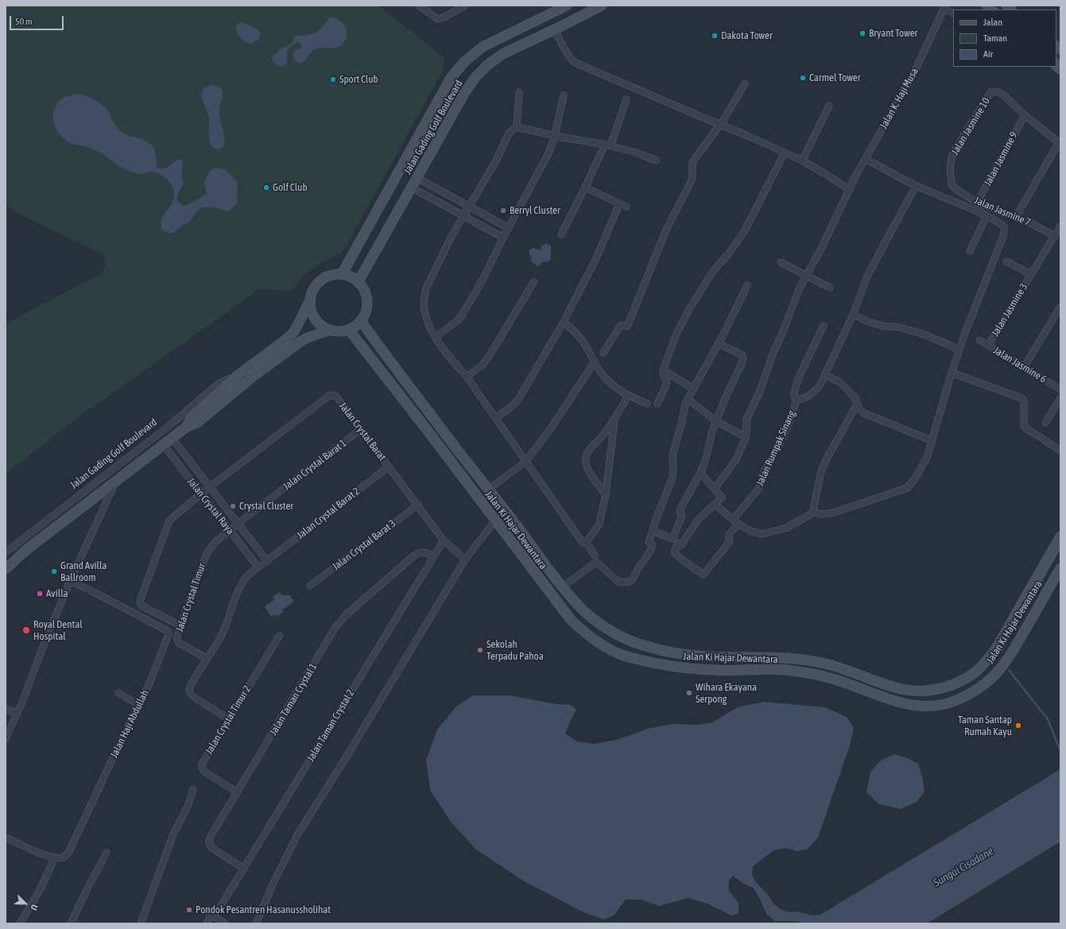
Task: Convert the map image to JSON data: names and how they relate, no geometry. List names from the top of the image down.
{
  "streets": {
    "street": [
      "Jalan K. Haji Musa",
      "Jalan Jasmine 10",
      "Jalan Gading Golf Boulevard",
      "Jalan Jasmine 9",
      "Jalan Jasmine 7",
      "Jalan Jasmine 3",
      "Jalan Jasmine 6",
      "Jalan Crystal Barat",
      "Jalan Rumpak Sinang",
      "Jalan Crystal Barat 1",
      "Jalan Crystal Raya",
      "Jalan Crystal Barat 2",
      "Jalan Ki Hajar Dewantara",
      "Jalan Crystal Barat 3",
      "Jalan Crystal Timur",
      "Jalan Taman Crystal 1",
      "Jalan Crystal Timur 2",
      "Jalan Haji Abdullah",
      "Jalan Taman Crystal 2"
    ]
  },
  "crossings": [
    ["Jalan Jasmine 10", "Jalan Jasmine 9"],
    ["Jalan Jasmine 10", "Jalan Jasmine 7"],
    ["Jalan Gading Golf Boulevard", "Jalan Crystal Raya"],
    ["Jalan Gading Golf Boulevard", "Jalan Ki Hajar Dewantara"],
    ["Jalan Jasmine 9", "Jalan Jasmine 7"],
    ["Jalan Jasmine 7", "Jalan Jasmine 3"],
    ["Jalan Jasmine 3", "Jalan Jasmine 6"],
    ["Jalan Crystal Barat", "Jalan Crystal Barat 1"],
    ["Jalan Crystal Barat", "Jalan Crystal Raya"],
    ["Jalan Crystal Barat", "Jalan Crystal Barat 2"],
    ["Jalan Crystal Barat", "Jalan Crystal Barat 3"],
    ["Jalan Crystal Barat", "Jalan Crystal Timur"],
    ["Jalan Crystal Barat", "Jalan Taman Crystal 2"],
    ["Jalan Crystal Barat 1", "Jalan Crystal Raya"],
    ["Jalan Crystal Barat 1", "Jalan Crystal Timur"],
    ["Jalan Crystal Raya", "Jalan Crystal Barat 2"],
    ["Jalan Crystal Raya", "Jalan Crystal Timur"],
    ["Jalan Crystal Barat 2", "Jalan Crystal Timur"],
    ["Jalan Crystal Barat 2", "Jalan Crystal Timur 2"],
    ["Jalan Taman Crystal 1", "Jalan Crystal Timur 2"],
    ["Jalan Taman Crystal 1", "Jalan Taman Crystal 2"]
  ],
  "water": ["Sungai Cisadane"],
  "places": [
    "Bryant Tower",
    "Dakota Tower",
    "Carmel Tower",
    "Sport Club",
    "Golf Club",
    "Berryl Cluster",
    "Crystal Cluster",
    "Grand Avilla Ballroom",
    "Avilla",
    "Royal Dental Hospital",
    "Sekolah Terpadu Pahoa",
    "Wihara Ekayana Serpong",
    "Taman Santap Rumah Kayu",
    "Pondok Pesantren Hasanussholihat"
  ],
  "legend": ["Jalan", "Taman", "Air"],
  "scale_bar": "50 m",
  "north": "bottom right"
}
